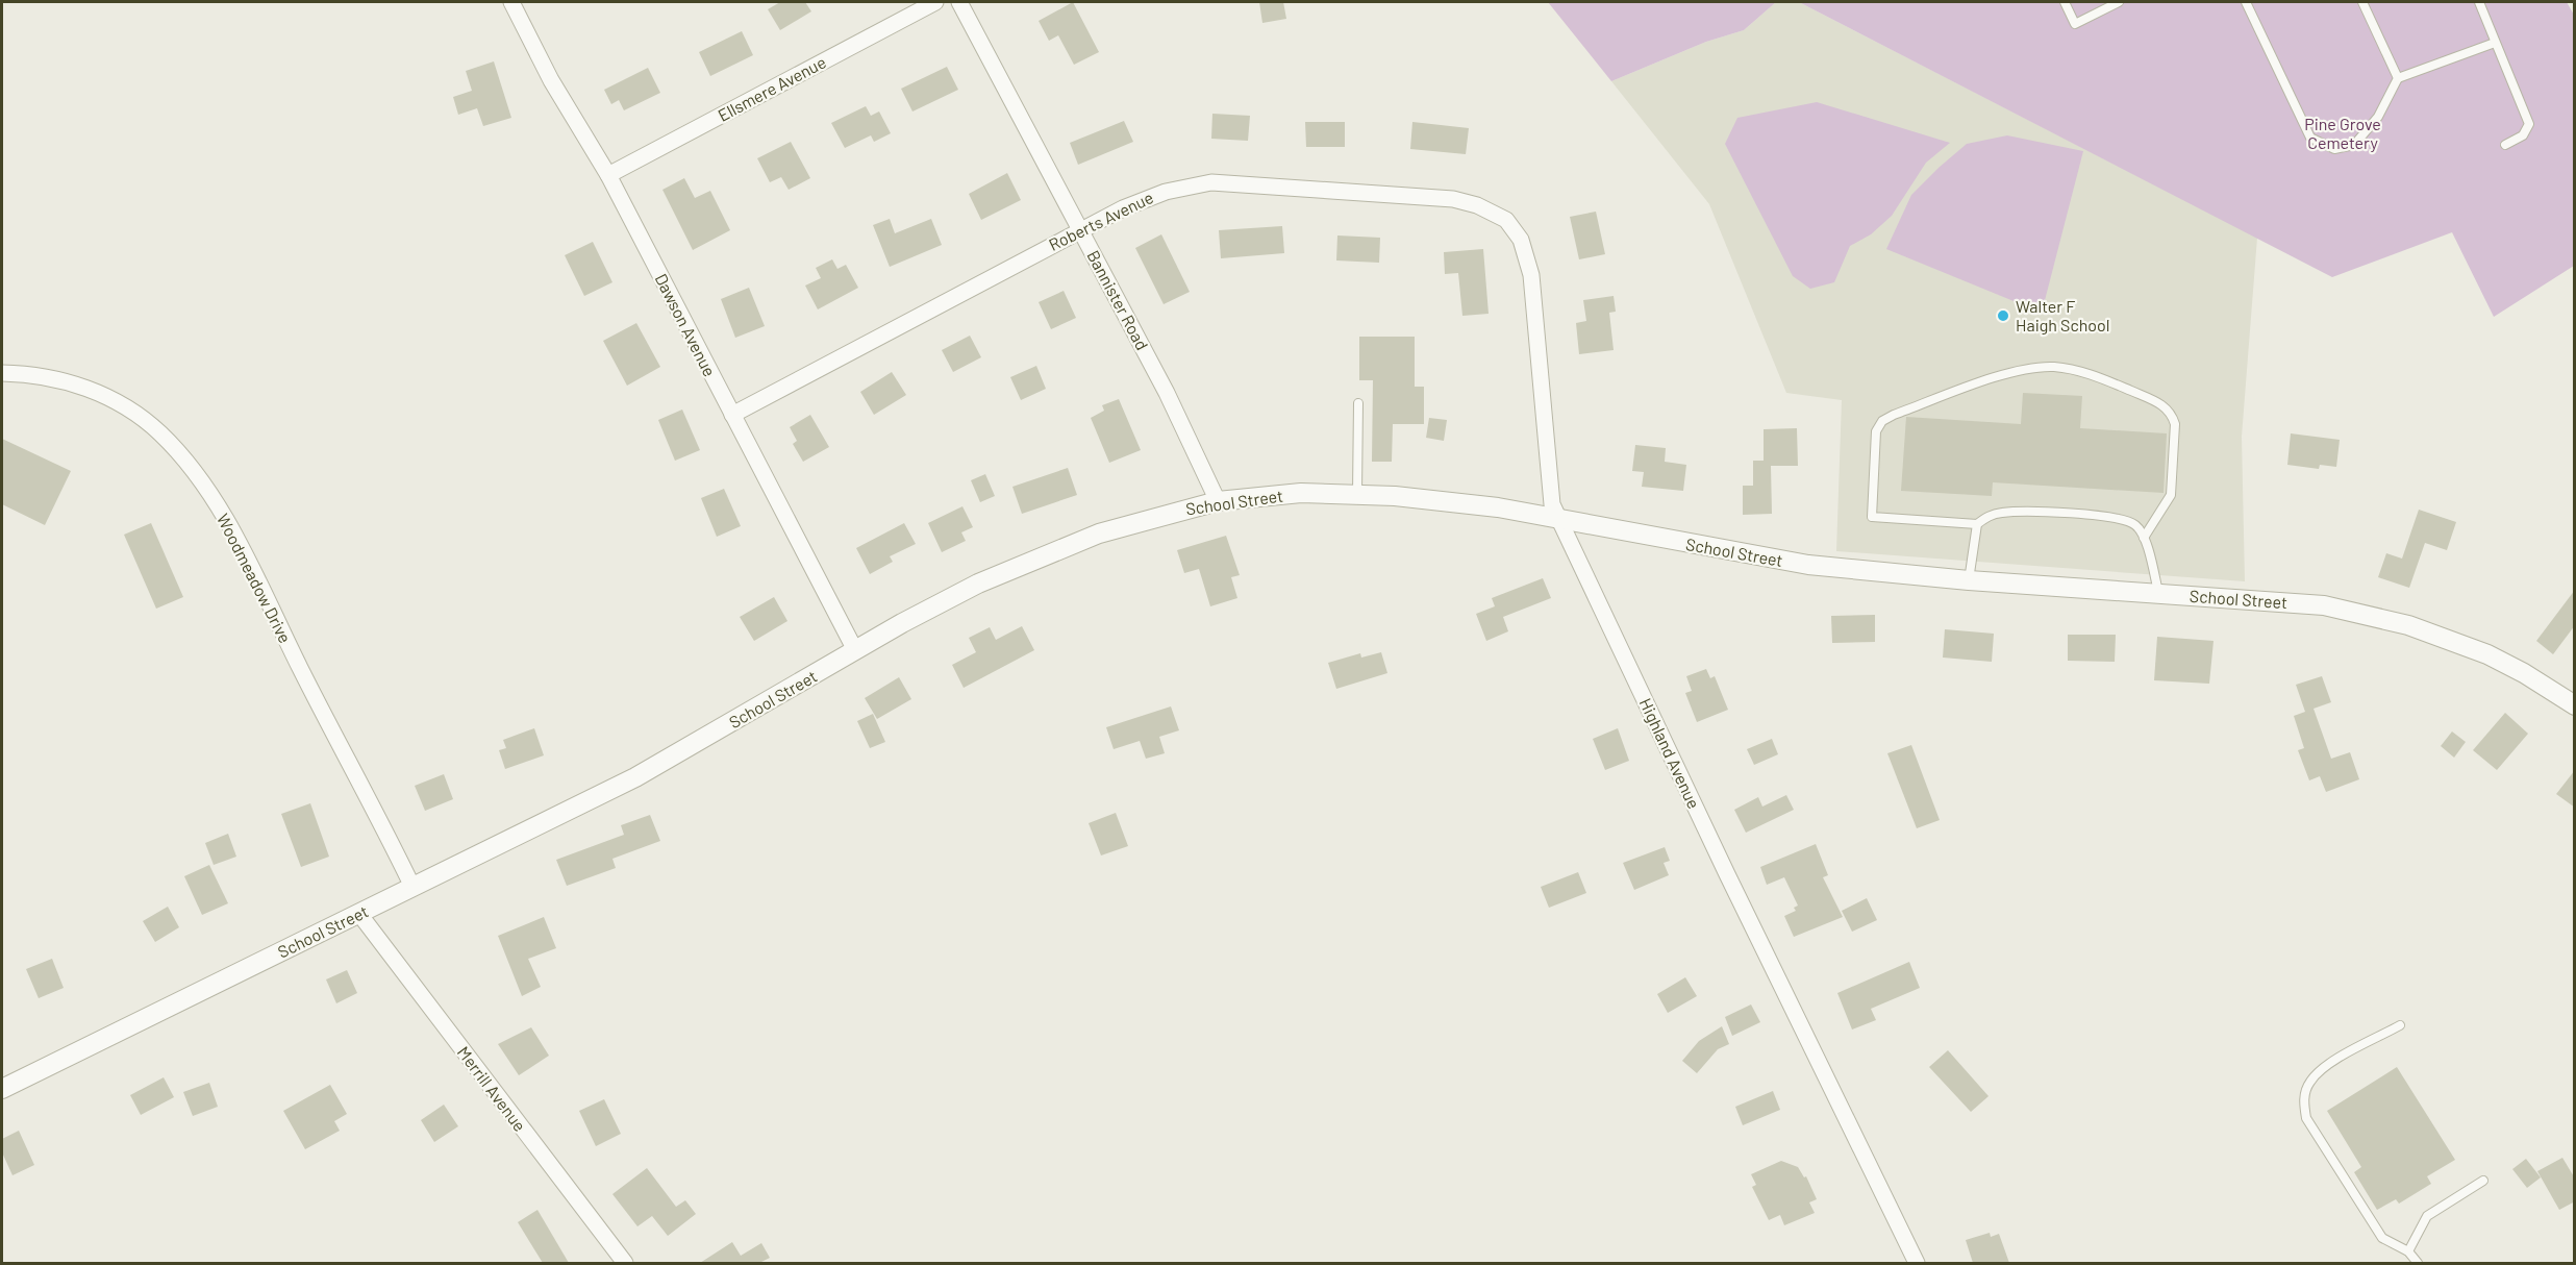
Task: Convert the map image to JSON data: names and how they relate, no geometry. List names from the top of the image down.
{
  "streets": {
    "street": [
      "Ellsmere Avenue",
      "Roberts Avenue",
      "Bannister Road",
      "Dawson Avenue",
      "School Street",
      "Woodmeadow Drive",
      "Highland Avenue",
      "Merrill Avenue"
    ]
  },
  "crossings": [
    ["Ellsmere Avenue", "Dawson Avenue"],
    ["Roberts Avenue", "Bannister Road"],
    ["Roberts Avenue", "Dawson Avenue"],
    ["Roberts Avenue", "Highland Avenue"],
    ["Bannister Road", "School Street"],
    ["Dawson Avenue", "School Street"],
    ["School Street", "Woodmeadow Drive"],
    ["School Street", "Highland Avenue"],
    ["School Street", "Merrill Avenue"]
  ],
  "parks": ["Pine Grove Cemetery"],
  "places": ["Walter F Haigh School"]
}
